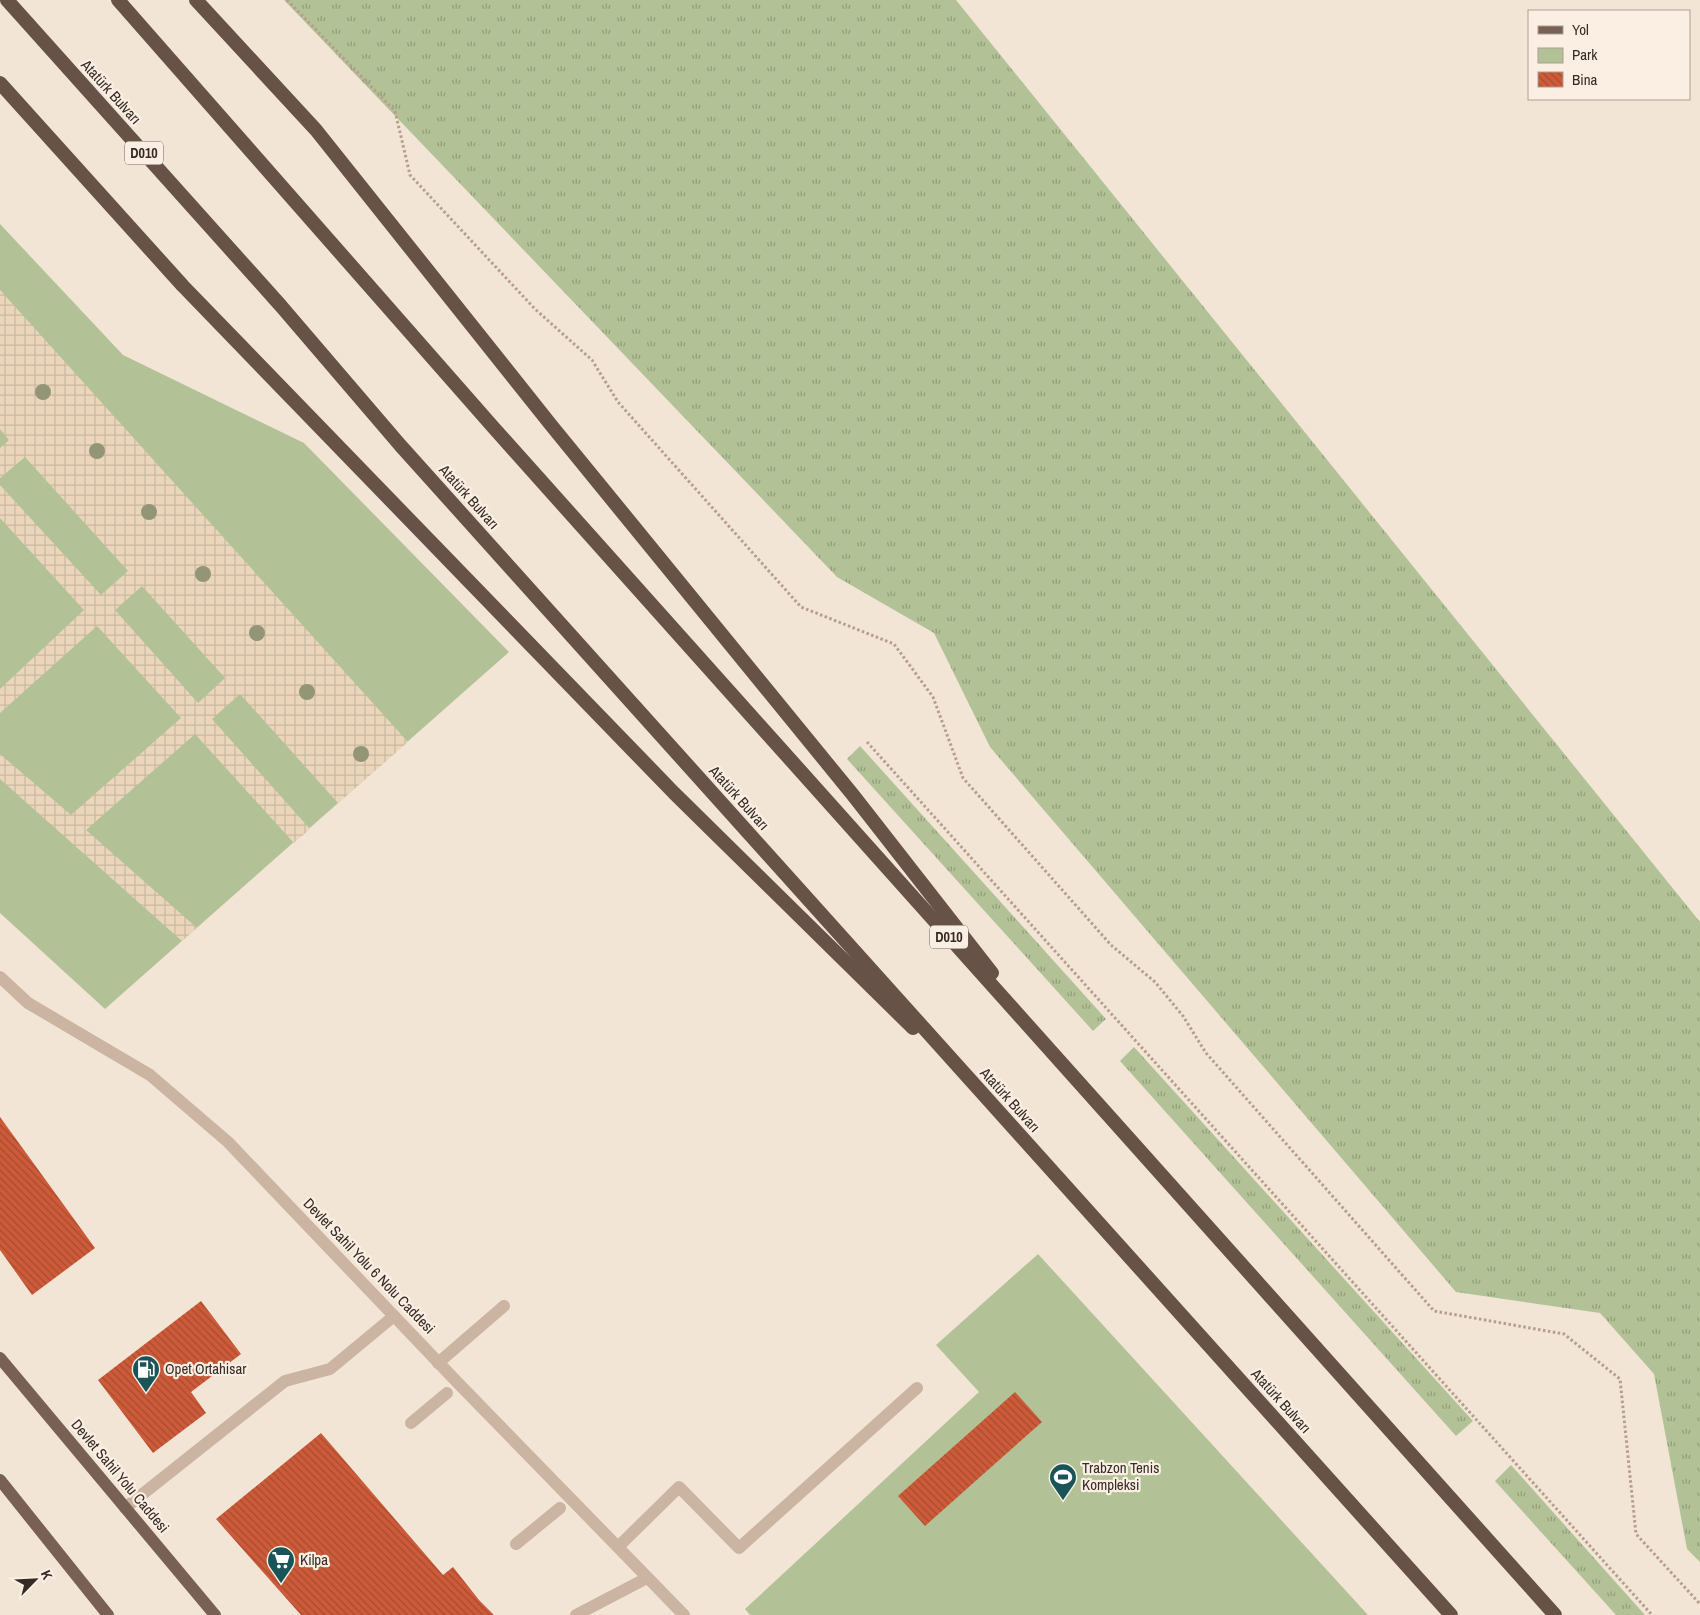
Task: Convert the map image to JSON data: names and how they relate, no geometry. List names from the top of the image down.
{
  "streets": {
    "highway": ["Atatürk Bulvarı", "D010"],
    "main road": ["Devlet Sahil Yolu Caddesi"],
    "lane": ["Devlet Sahil Yolu 6 Nolu Caddesi"]
  },
  "places": {
    "fuel station": ["Opet Ortahisar"],
    "sports": ["Trabzon Tenis Kompleksi"],
    "supermarket": ["Kilpa"]
  },
  "legend": ["Yol", "Park", "Bina"],
  "north": "top right"
}
